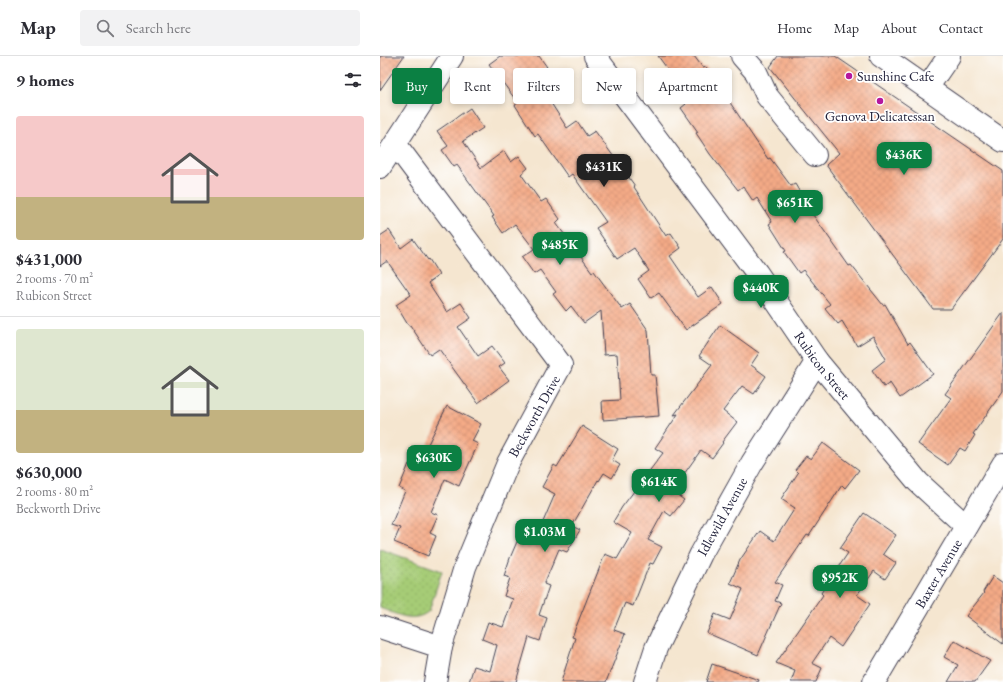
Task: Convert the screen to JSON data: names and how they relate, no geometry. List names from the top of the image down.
{
  "streets": {
    "street": [
      "Rubicon Street",
      "Beckworth Drive",
      "Idlewild Avenue",
      "Baxter Avenue"
    ]
  },
  "crossings": [
    ["Rubicon Street", "Idlewild Avenue"],
    ["Rubicon Street", "Baxter Avenue"]
  ],
  "places": ["Sunshine Cafe", "Genova Delicatessan"],
  "page": {
    "header": "Map",
    "search": "Search here",
    "nav": [
      "Home",
      "Map",
      "About",
      "Contact"
    ],
    "heading": "9 homes",
    "chip": [
      "Buy",
      "Rent",
      "Filters",
      "New",
      "Apartment"
    ],
    "list": [
      {
        "name": "$431,000",
        "note": "2 rooms · 70 m² · Rubicon Street"
      },
      {
        "name": "$630,000",
        "note": "2 rooms · 80 m² · Beckworth Drive"
      }
    ],
    "price": [
      "$436K",
      "$431K",
      "$651K",
      "$485K",
      "$440K",
      "$630K",
      "$614K",
      "$1.03M",
      "$952K"
    ]
  }
}
